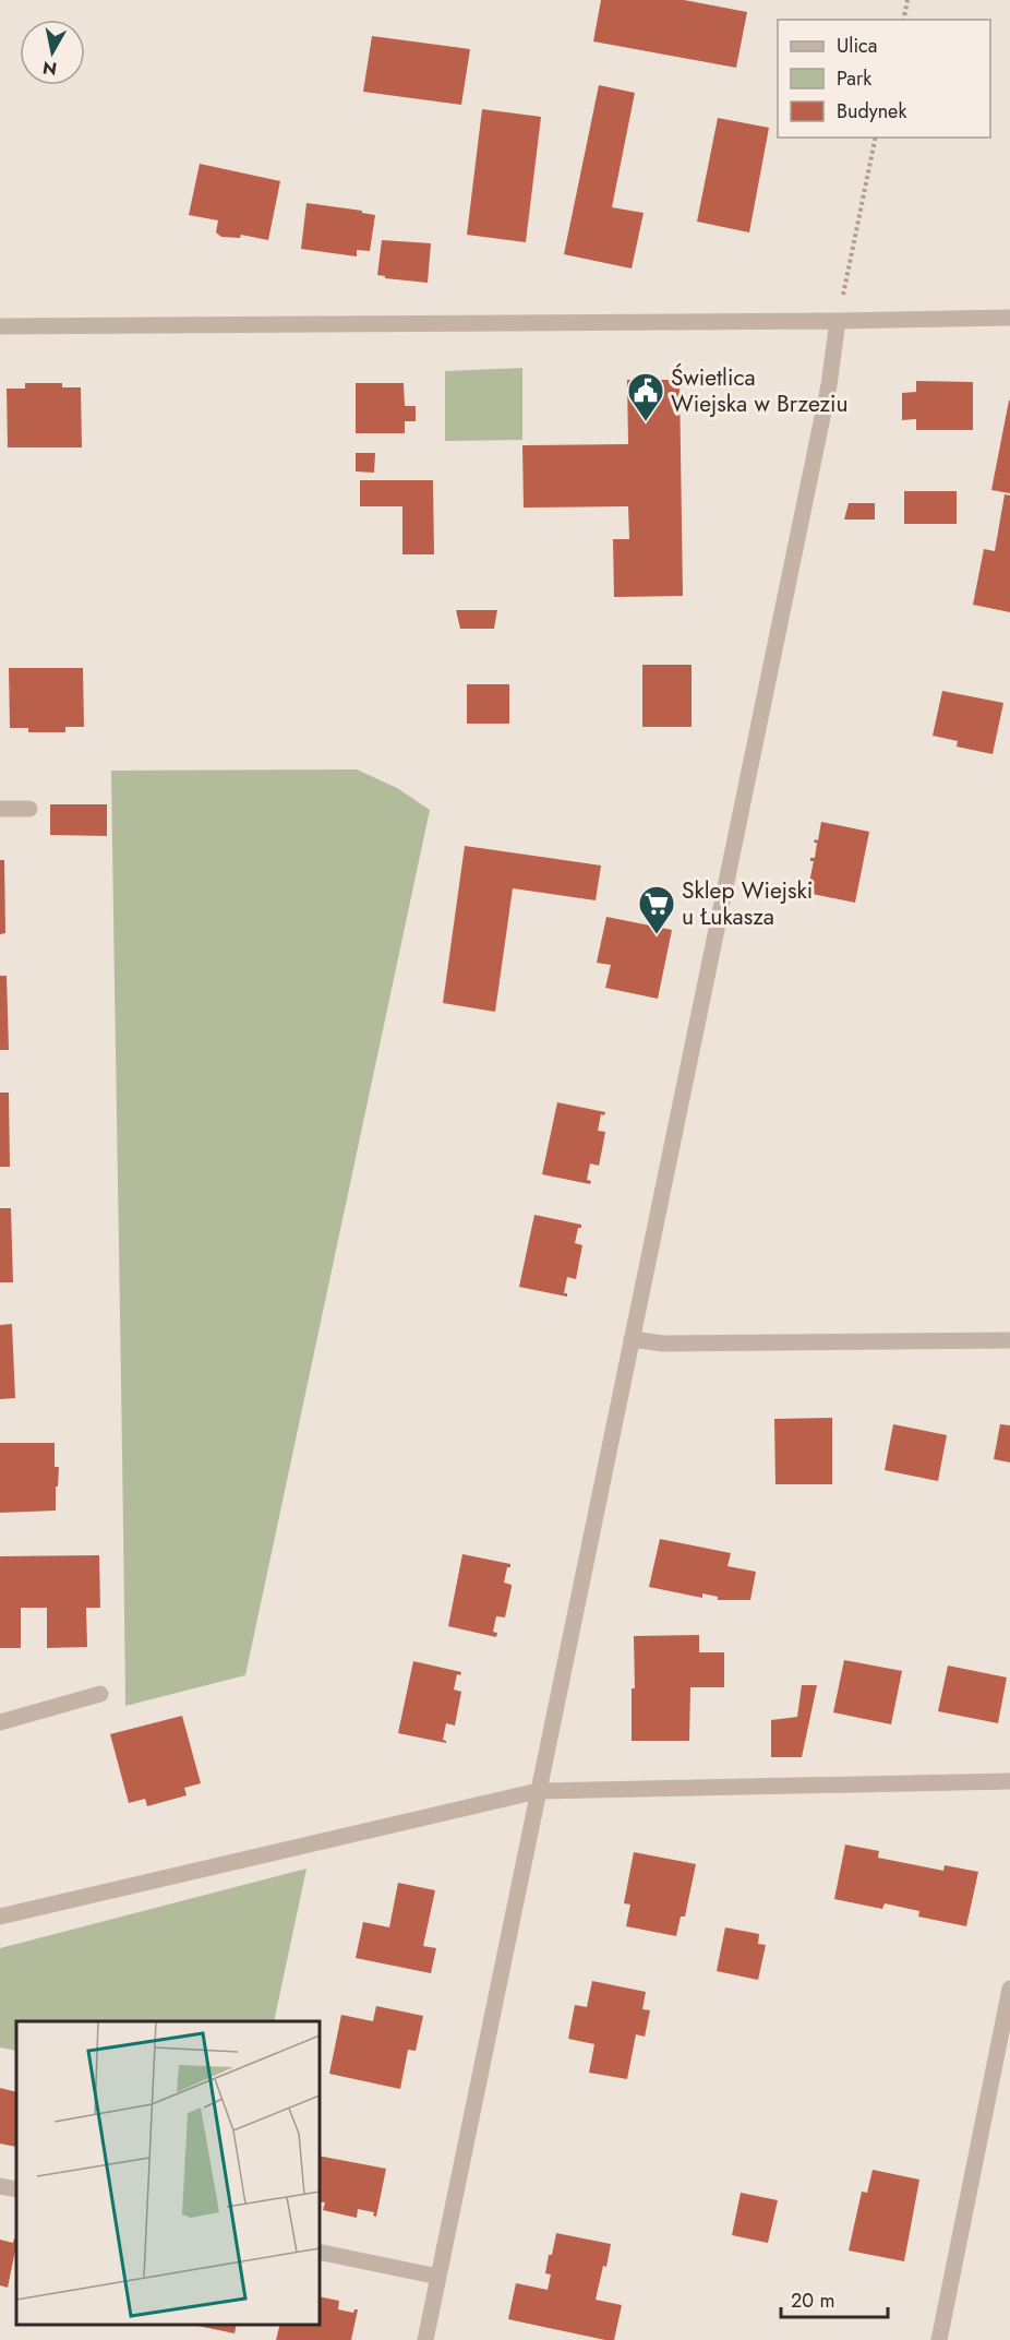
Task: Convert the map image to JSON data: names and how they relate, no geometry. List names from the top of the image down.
{
  "places": {
    "public building": ["Świetlica Wiejska w Brzeziu"],
    "supermarket": ["Sklep Wiejski u Łukasza"]
  },
  "legend": ["Ulica", "Park", "Budynek"],
  "scale_bar": "20 m",
  "north": "bottom"
}
